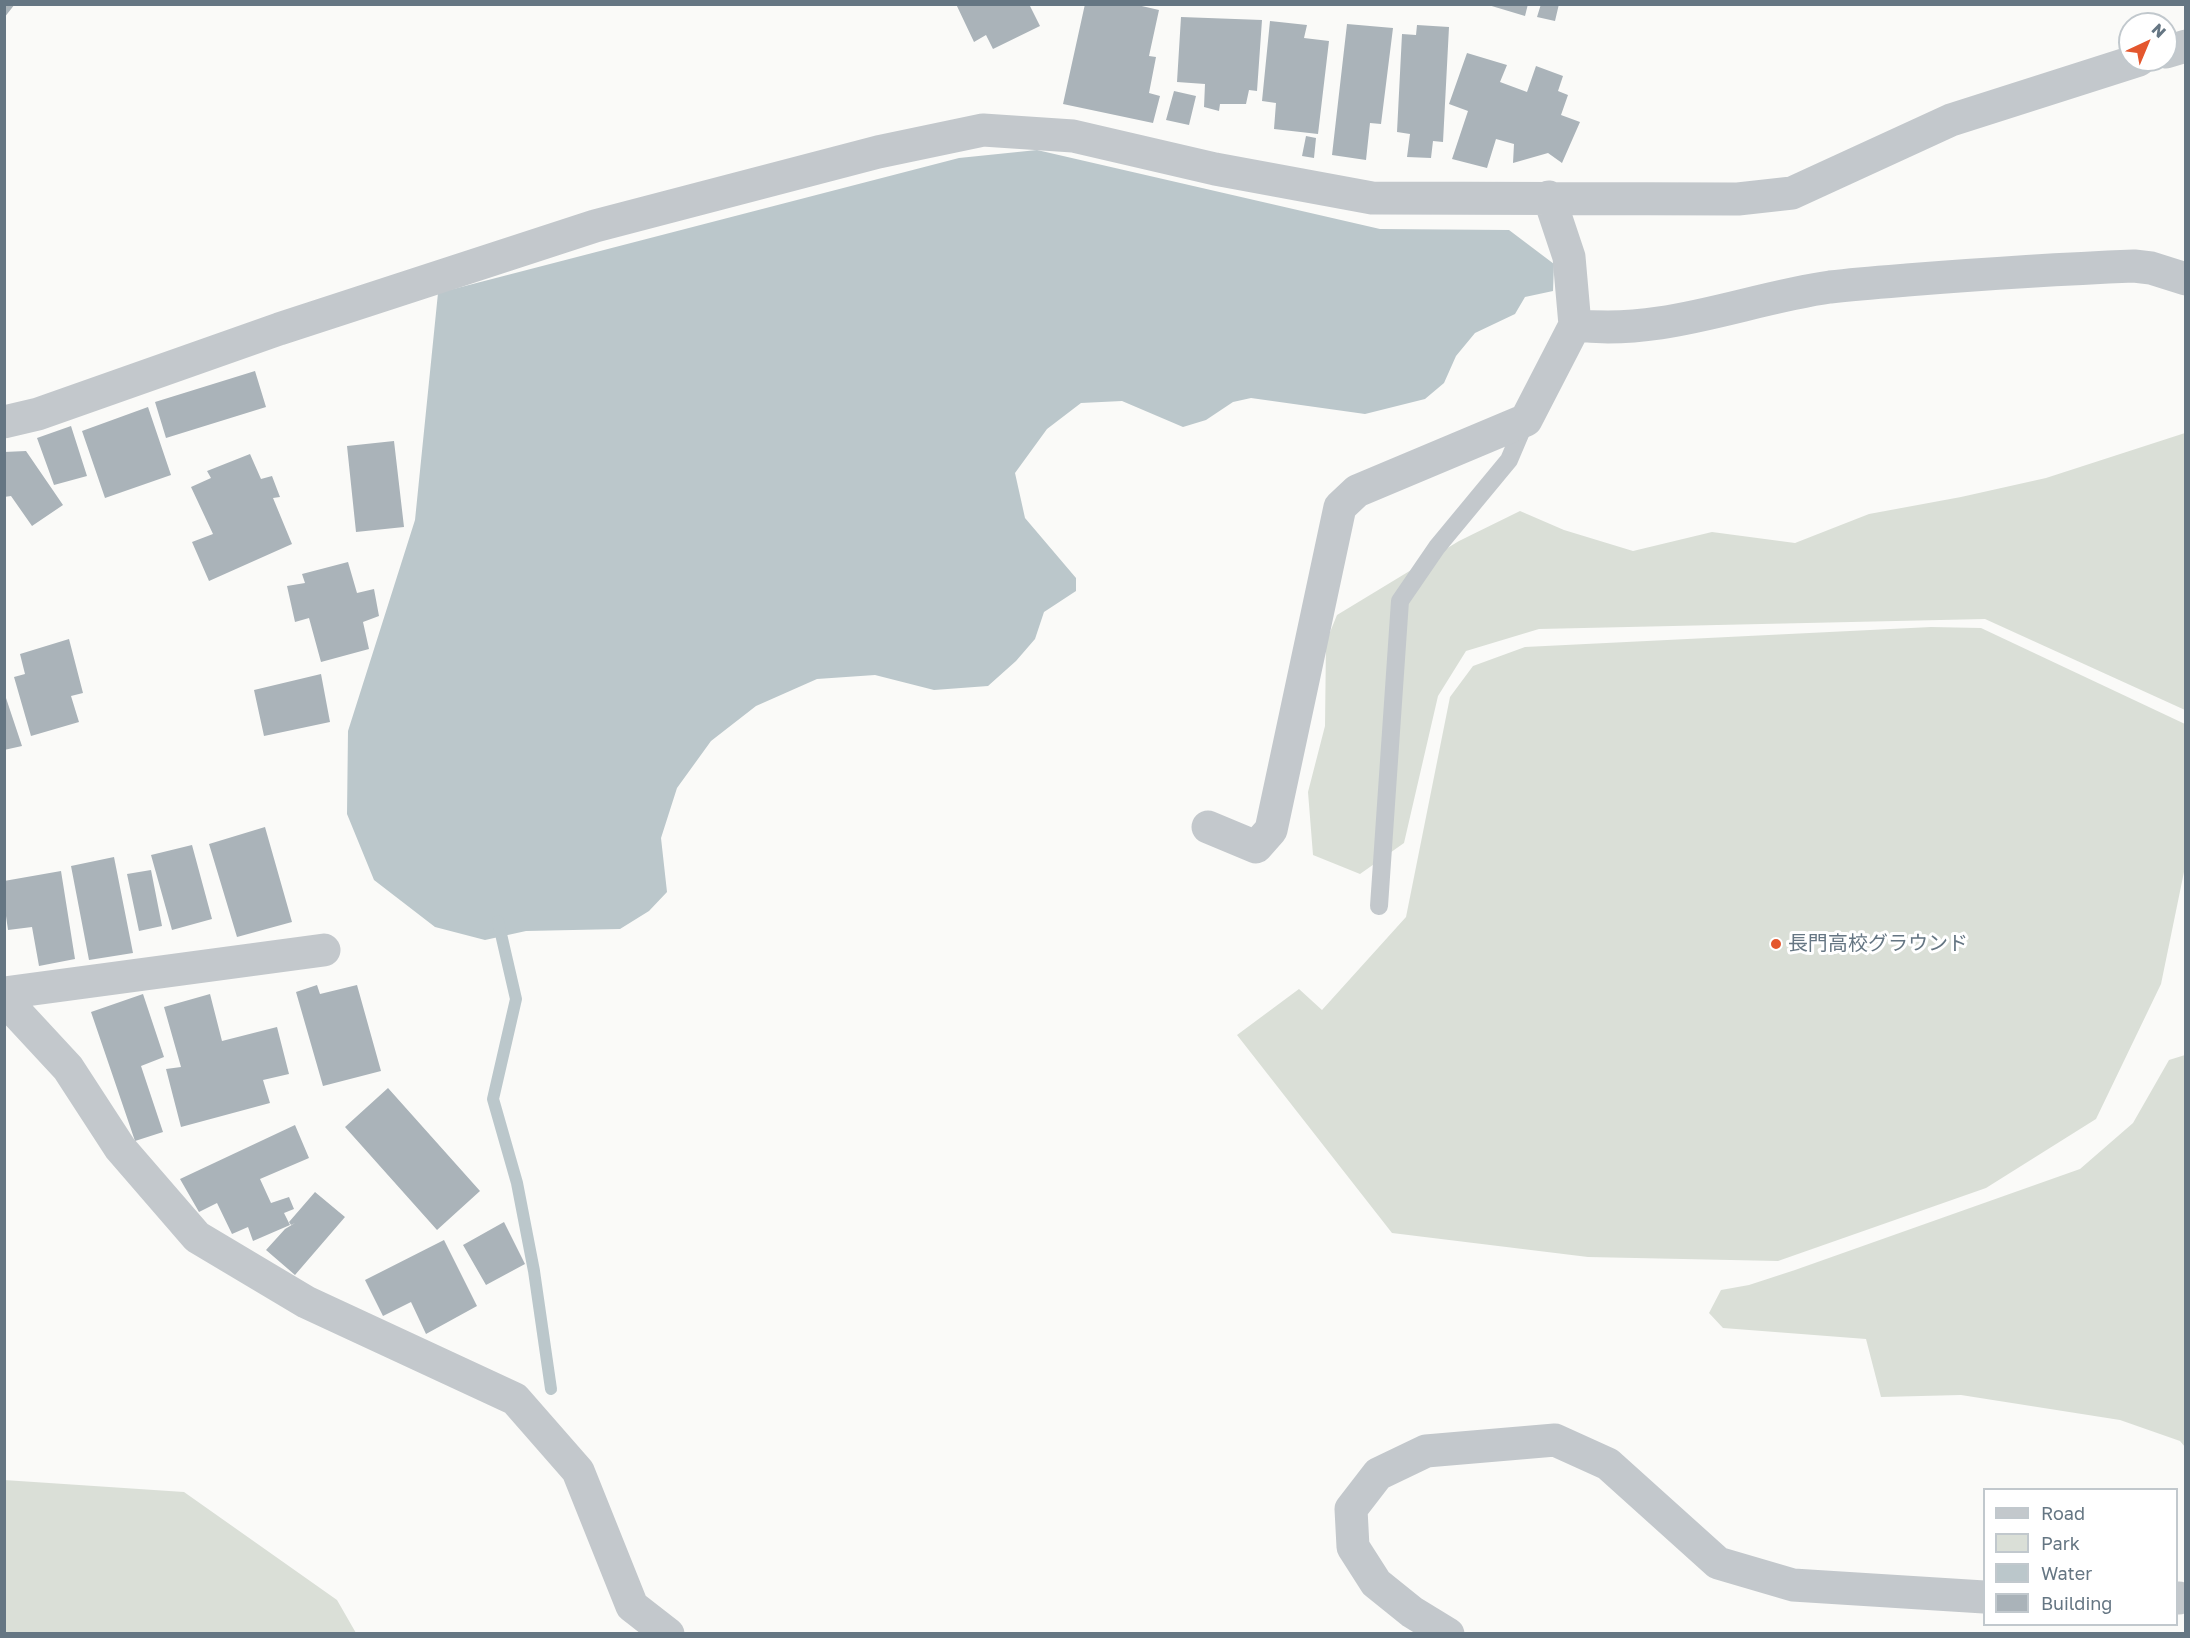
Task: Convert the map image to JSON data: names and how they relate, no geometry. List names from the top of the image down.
{
  "places": ["長門高校グラウンド"],
  "legend": [
    "Road",
    "Park",
    "Water",
    "Building"
  ],
  "north": "top right"
}
